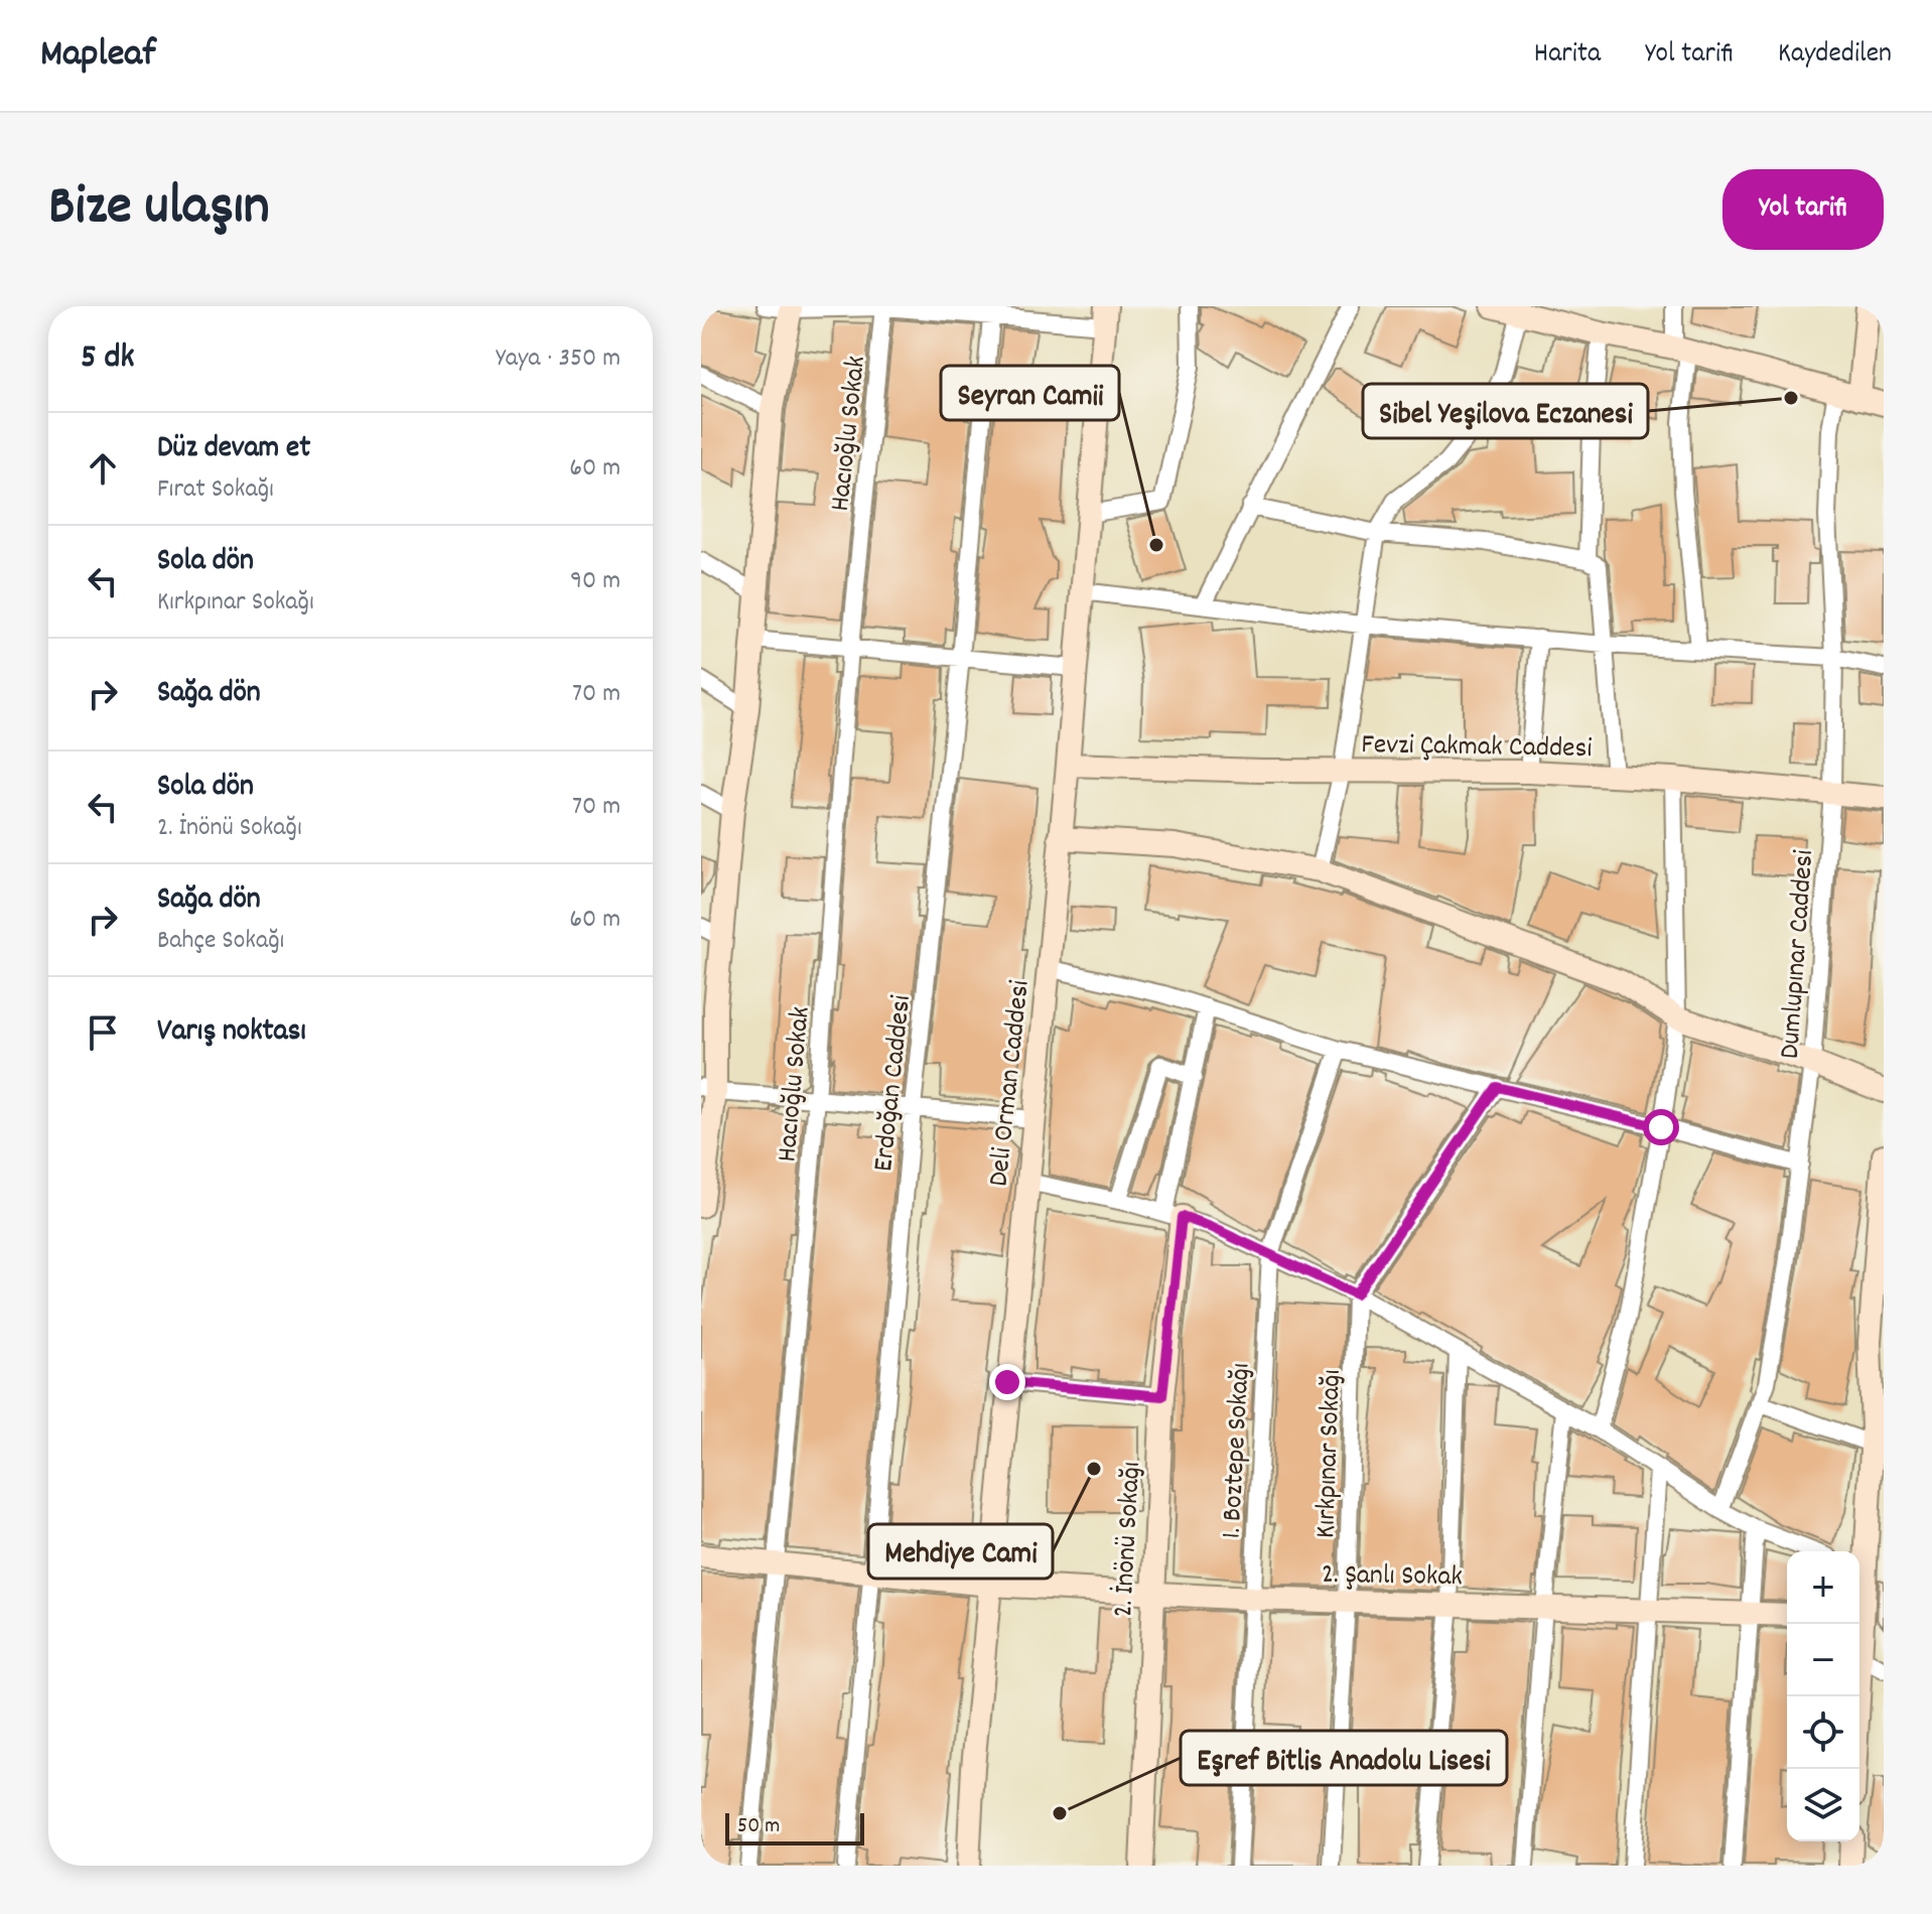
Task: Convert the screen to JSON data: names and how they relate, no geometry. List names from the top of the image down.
{
  "streets": {
    "street": [
      "Hacıoğlu Sokak",
      "Fevzi Çakmak Caddesi",
      "Dumlupınar Caddesi",
      "Erdoğan Caddesi",
      "Deli Orman Caddesi",
      "1. Boztepe Sokağı",
      "Kırkpınar Sokağı",
      "2. İnönü Sokağı",
      "2. Şanlı Sokak"
    ]
  },
  "crossings": [
    ["Hacıoğlu Sokak", "2. Şanlı Sokak"],
    ["Fevzi Çakmak Caddesi", "Dumlupınar Caddesi"],
    ["Fevzi Çakmak Caddesi", "Deli Orman Caddesi"],
    ["Erdoğan Caddesi", "2. Şanlı Sokak"],
    ["Deli Orman Caddesi", "2. Şanlı Sokak"],
    ["1. Boztepe Sokağı", "2. Şanlı Sokak"],
    ["Kırkpınar Sokağı", "2. Şanlı Sokak"],
    ["2. İnönü Sokağı", "2. Şanlı Sokak"]
  ],
  "places": [
    "Sibel Yeşilova Eczanesi",
    "Seyran Camii",
    "Mehdiye Cami",
    "Eşref Bitlis Anadolu Lisesi"
  ],
  "scale_bar": "50 m",
  "page": {
    "header": "Mapleaf",
    "nav": ["Harita", "Yol tarifi", "Kaydedilen"],
    "title": "Bize ulaşın",
    "buttons": "Yol tarifi",
    "heading": ["5 dk", "Yaya · 350 m"],
    "list": [
      ["Düz devam et", "Fırat Sokağı", "60 m"],
      ["Sola dön", "Kırkpınar Sokağı", "90 m"],
      ["Sağa dön", "70 m"],
      ["Sola dön", "2. İnönü Sokağı", "70 m"],
      ["Sağa dön", "Bahçe Sokağı", "60 m"],
      "Varış noktası"
    ],
    "map_buttons": ["+", "−"],
    "scale": "50 m"
  }
}
